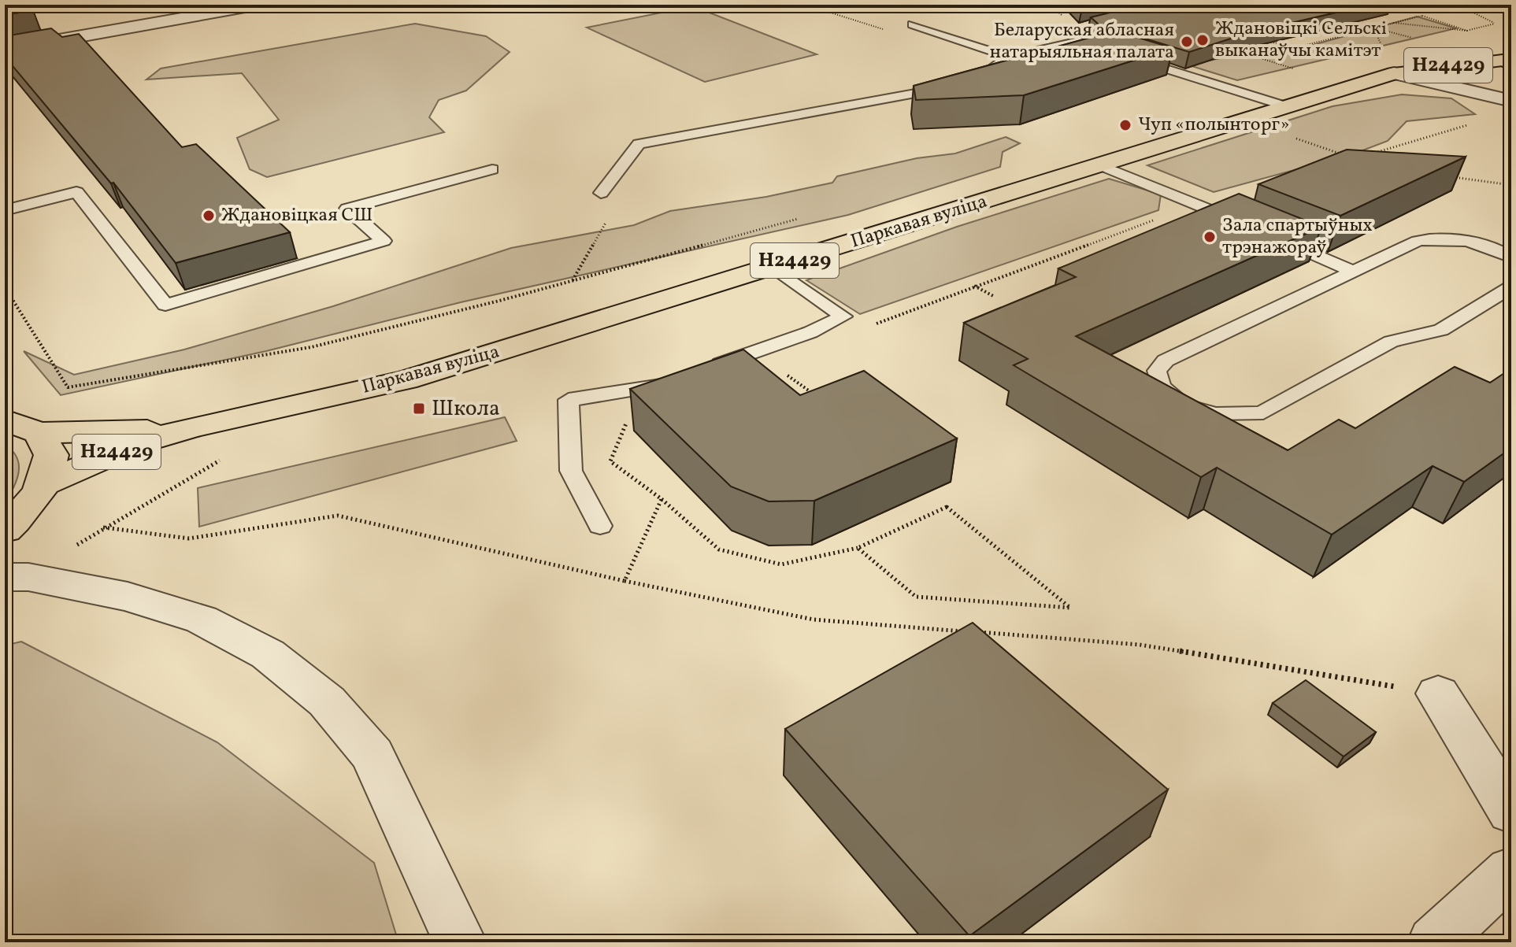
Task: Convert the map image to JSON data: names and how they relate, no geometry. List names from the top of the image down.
{
  "streets": {
    "main road": ["Н24429", "Паркавая вуліца"]
  },
  "crossings": [
    ["Н24429", "Паркавая вуліца"]
  ],
  "places": {
    "other": [
      "Ждановіцкі Сельскі выканаўчы камітэт",
      "Беларуская абласная натарыяльная палата",
      "Чуп «полынторг»",
      "Ждановіцкая СШ",
      "Зала спартыўных трэнажораў"
    ],
    "transit": ["Школа"]
  }
}
